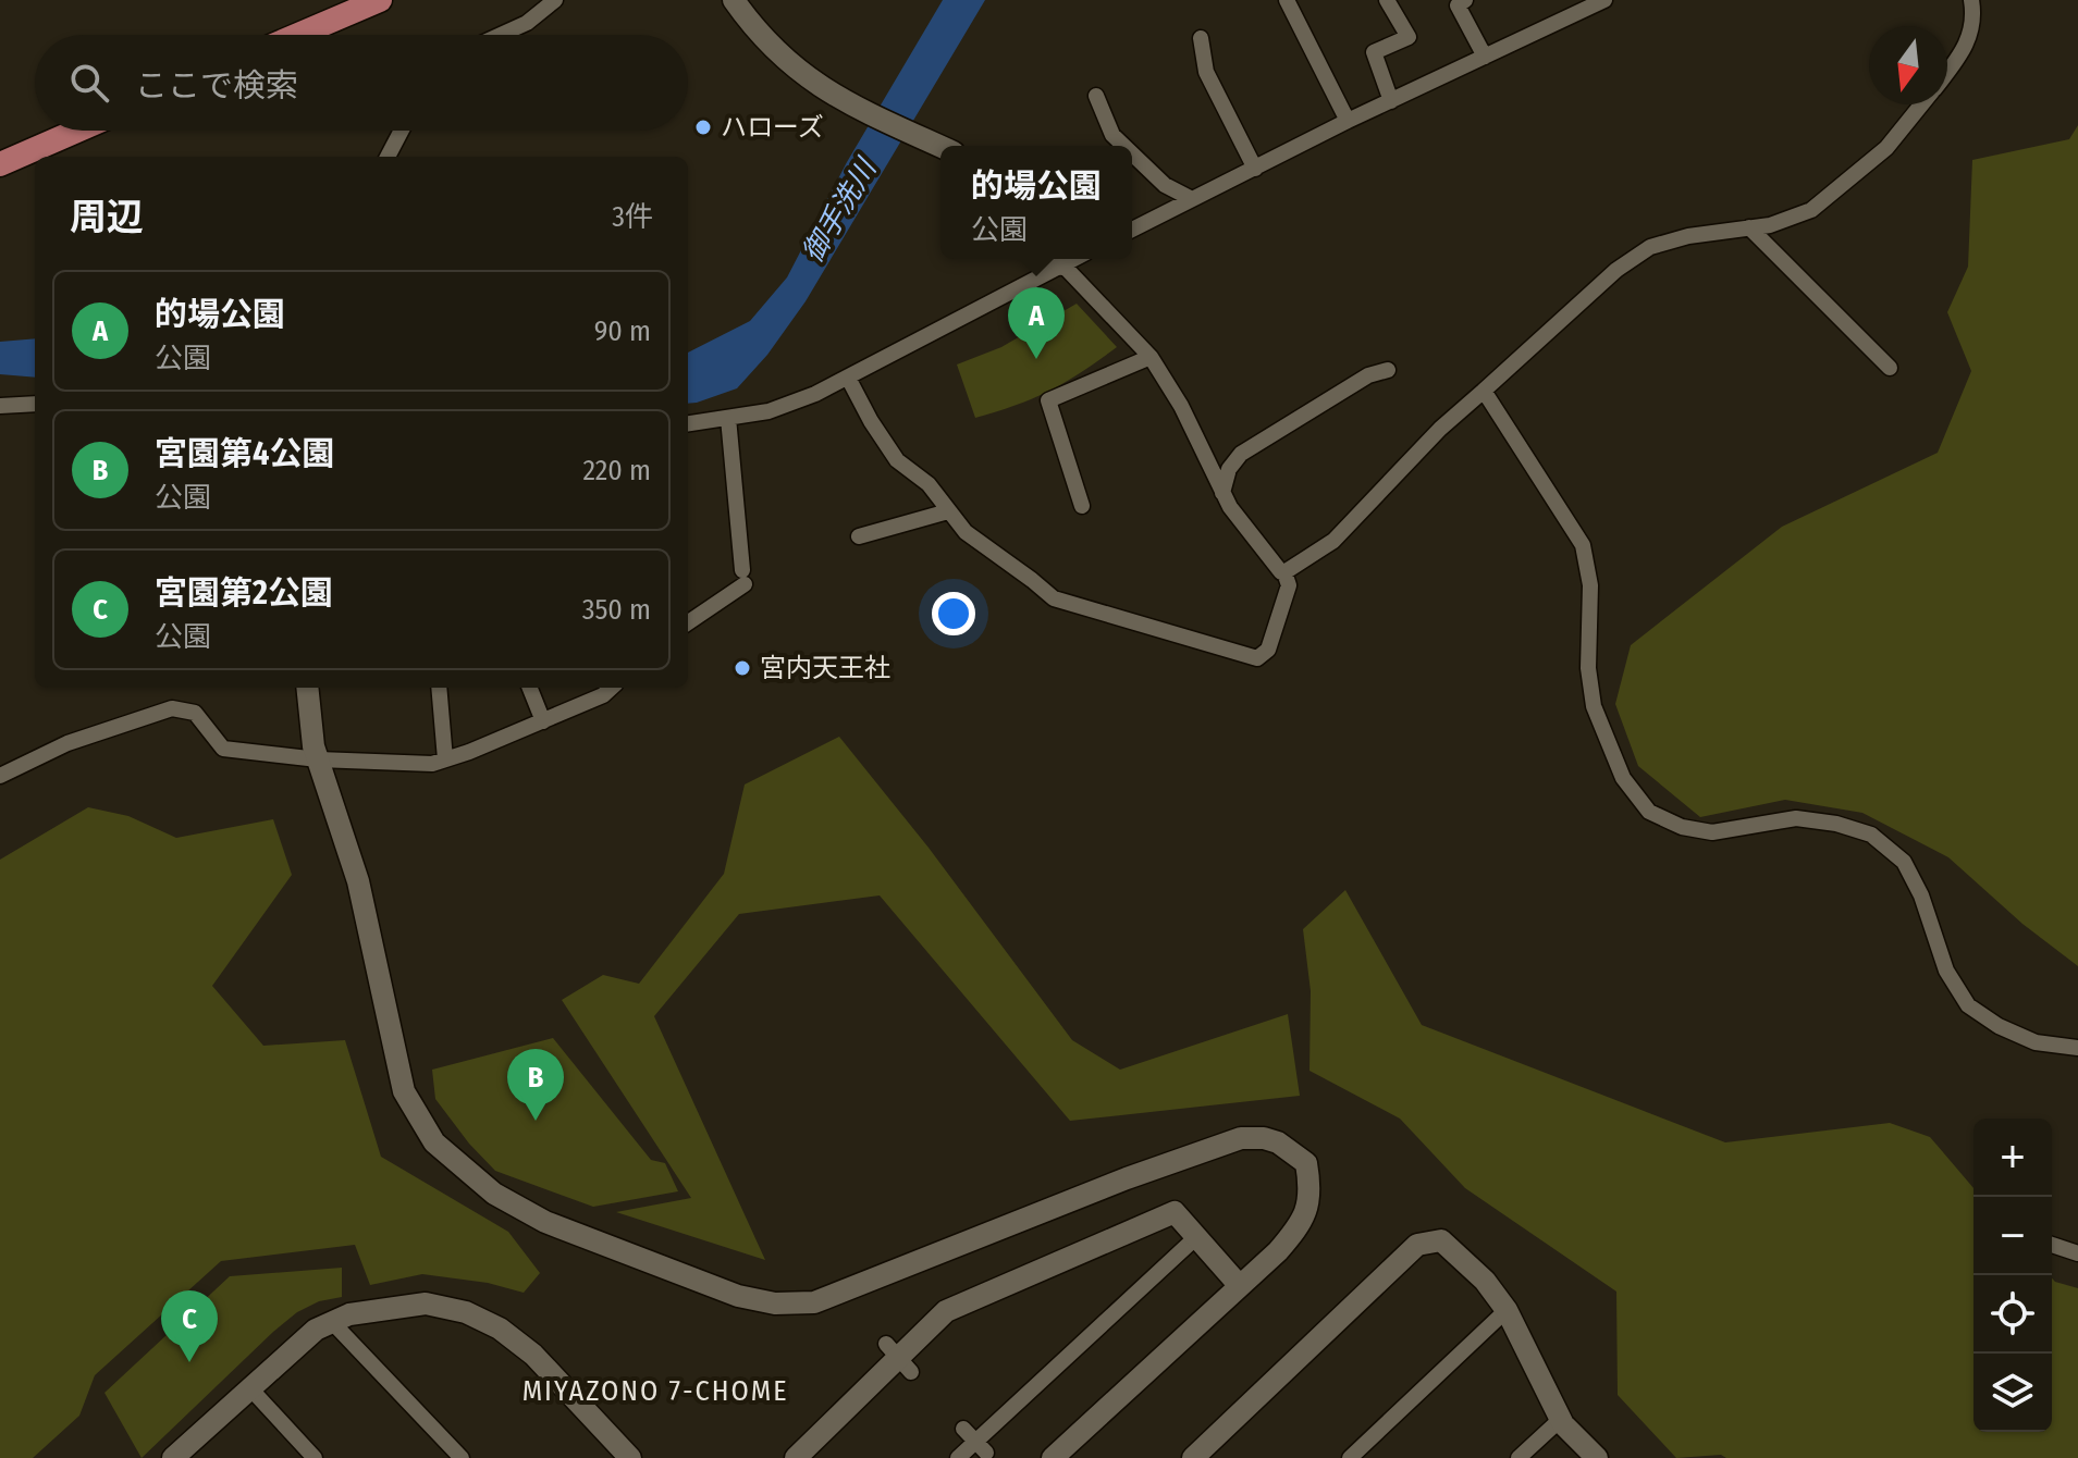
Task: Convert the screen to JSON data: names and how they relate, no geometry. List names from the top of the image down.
{
  "districts": ["MIYAZONO 7-CHOME"],
  "water": ["御手洗川"],
  "places": ["ハローズ", "宮内天王社"],
  "north": "bottom",
  "page": {
    "search": "ここで検索",
    "popup": ["的場公園", "公園"],
    "heading": ["周辺", "3件"],
    "list": [
      {
        "mark": "A",
        "name": "的場公園",
        "note": "公園",
        "value": "90 m"
      },
      {
        "mark": "B",
        "name": "宮園第4公園",
        "note": "公園",
        "value": "220 m"
      },
      {
        "mark": "C",
        "name": "宮園第2公園",
        "note": "公園",
        "value": "350 m"
      }
    ],
    "pins": ["A", "B", "C"],
    "map_buttons": ["+", "−"]
  }
}
